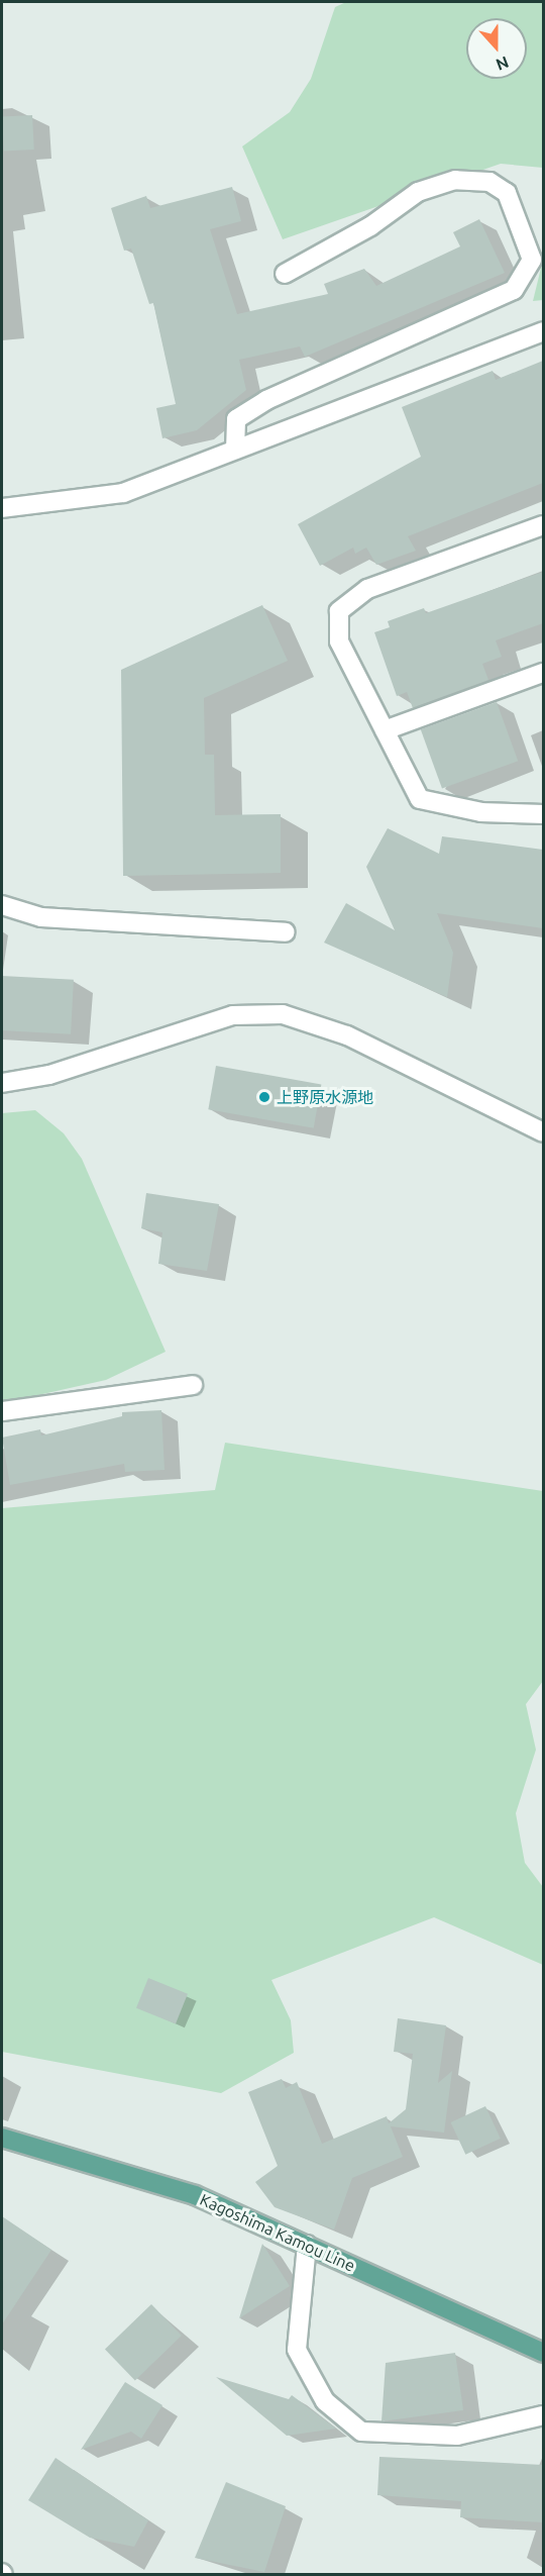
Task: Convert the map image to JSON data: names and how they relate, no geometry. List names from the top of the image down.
{
  "streets": {
    "main road": ["Kagoshima Kamou Line"]
  },
  "places": ["上野原水源地"],
  "north": "bottom"
}
